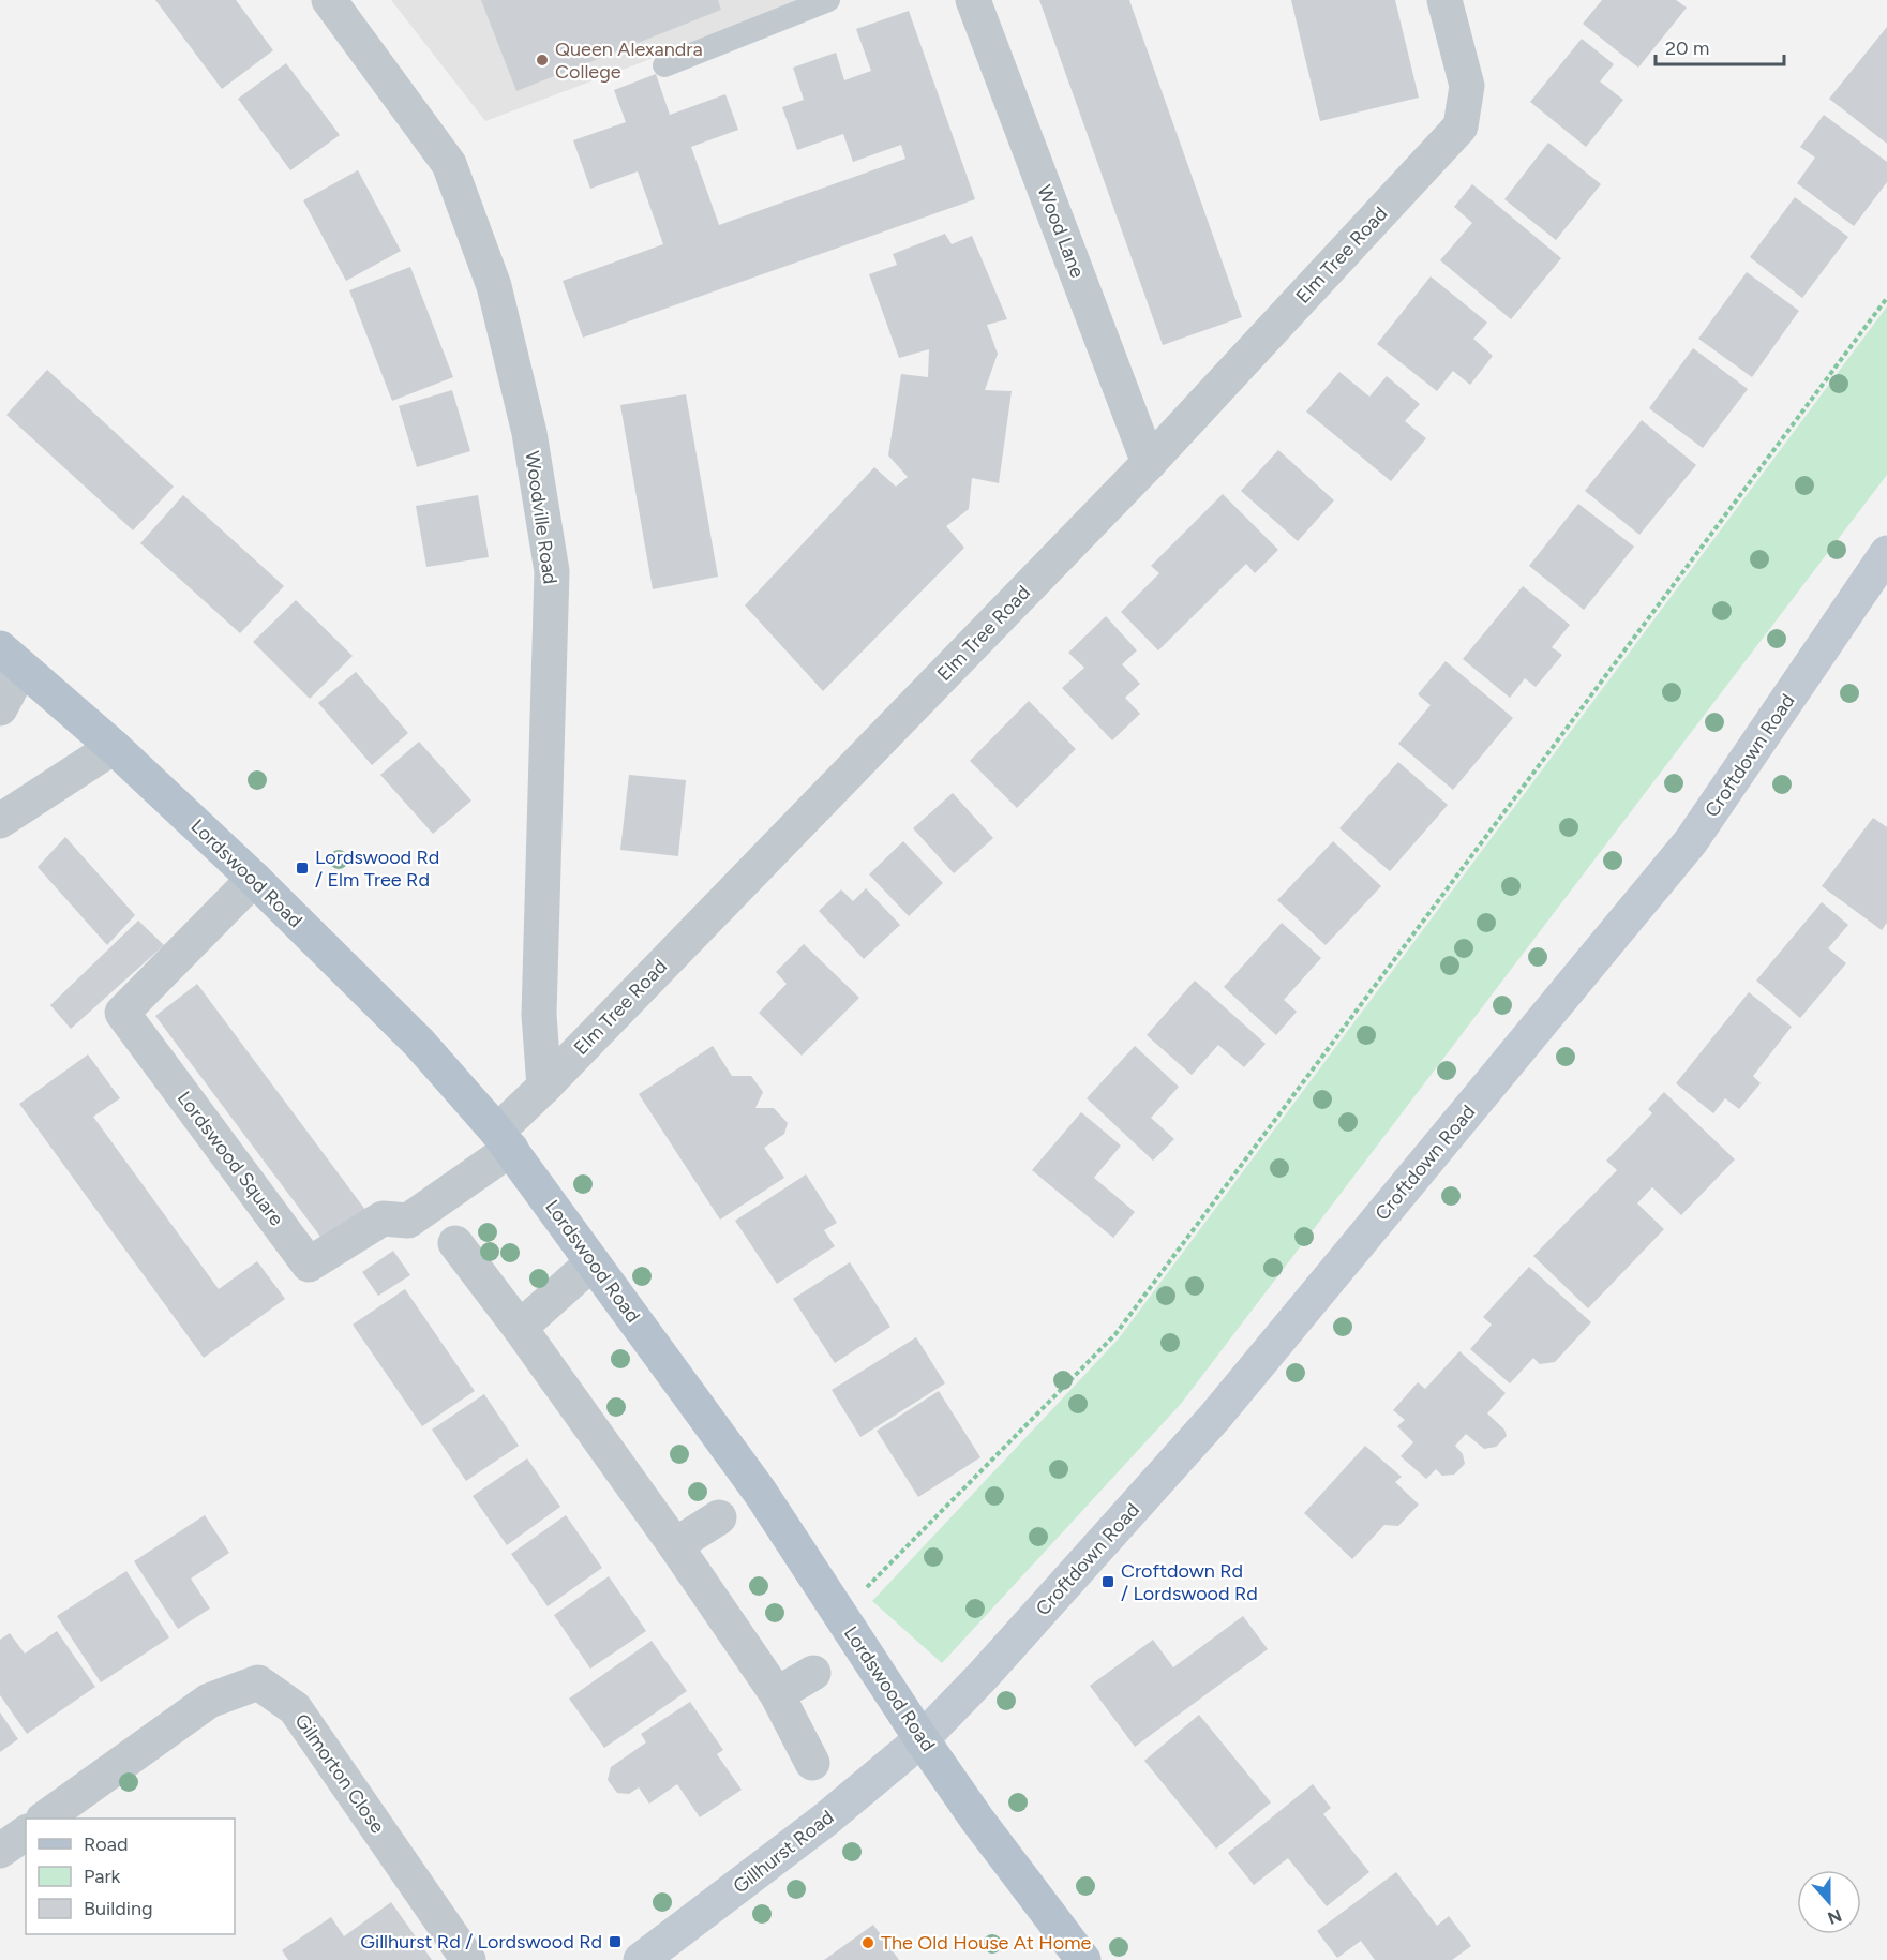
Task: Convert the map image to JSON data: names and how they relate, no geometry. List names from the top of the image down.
{
  "streets": {
    "main road": ["Lordswood Road"],
    "street": [
      "Wood Lane",
      "Elm Tree Road",
      "Woodville Road",
      "Croftdown Road",
      "Lordswood Square",
      "Gilmorton Close",
      "Gillhurst Road"
    ]
  },
  "crossings": [
    ["Wood Lane", "Elm Tree Road"],
    ["Elm Tree Road", "Woodville Road"],
    ["Elm Tree Road", "Lordswood Road"],
    ["Elm Tree Road", "Lordswood Square"],
    ["Croftdown Road", "Lordswood Road"],
    ["Croftdown Road", "Gillhurst Road"],
    ["Lordswood Road", "Lordswood Square"],
    ["Lordswood Road", "Gillhurst Road"]
  ],
  "places": {
    "other": ["Queen Alexandra College", "The Old House At Home"],
    "transit": ["Lordswood Rd / Elm Tree Rd", "Croftdown Rd / Lordswood Rd", "Gillhurst Rd / Lordswood Rd"]
  },
  "legend": ["Road", "Park", "Building"],
  "scale_bar": "20 m",
  "north": "bottom"
}
